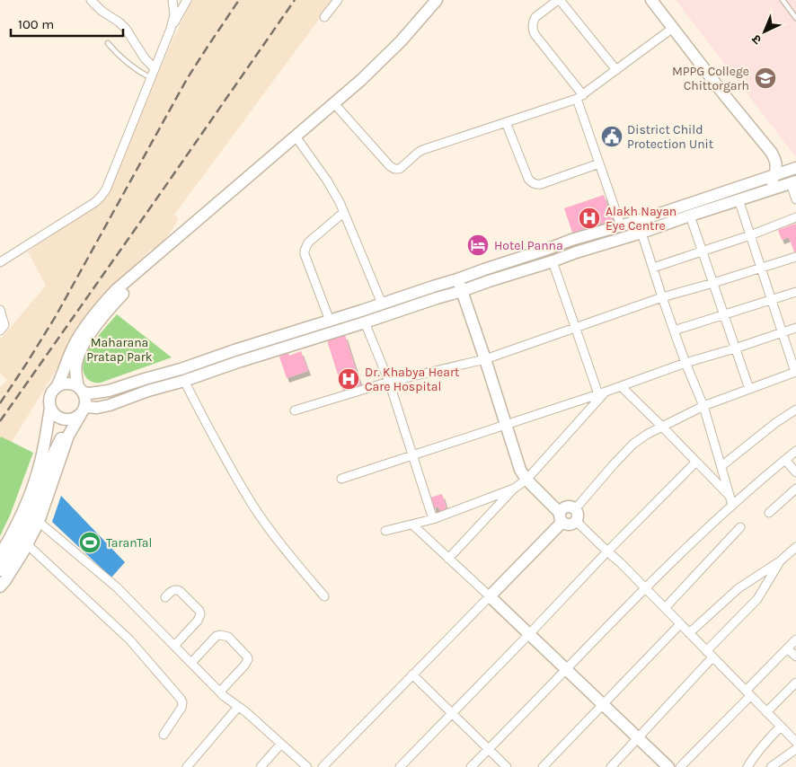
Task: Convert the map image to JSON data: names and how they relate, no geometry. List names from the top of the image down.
{
  "parks": ["Maharana Pratap Park"],
  "places": {
    "school or university": ["MPPG College Chittorgarh"],
    "public building": ["District Child Protection Unit"],
    "hospital": ["Alakh Nayan Eye Centre", "Dr. Khabya Heart Care Hospital"],
    "hotel": ["Hotel Panna"],
    "sports": ["TaranTal"]
  },
  "scale_bar": "100 m",
  "north": "bottom left"
}
